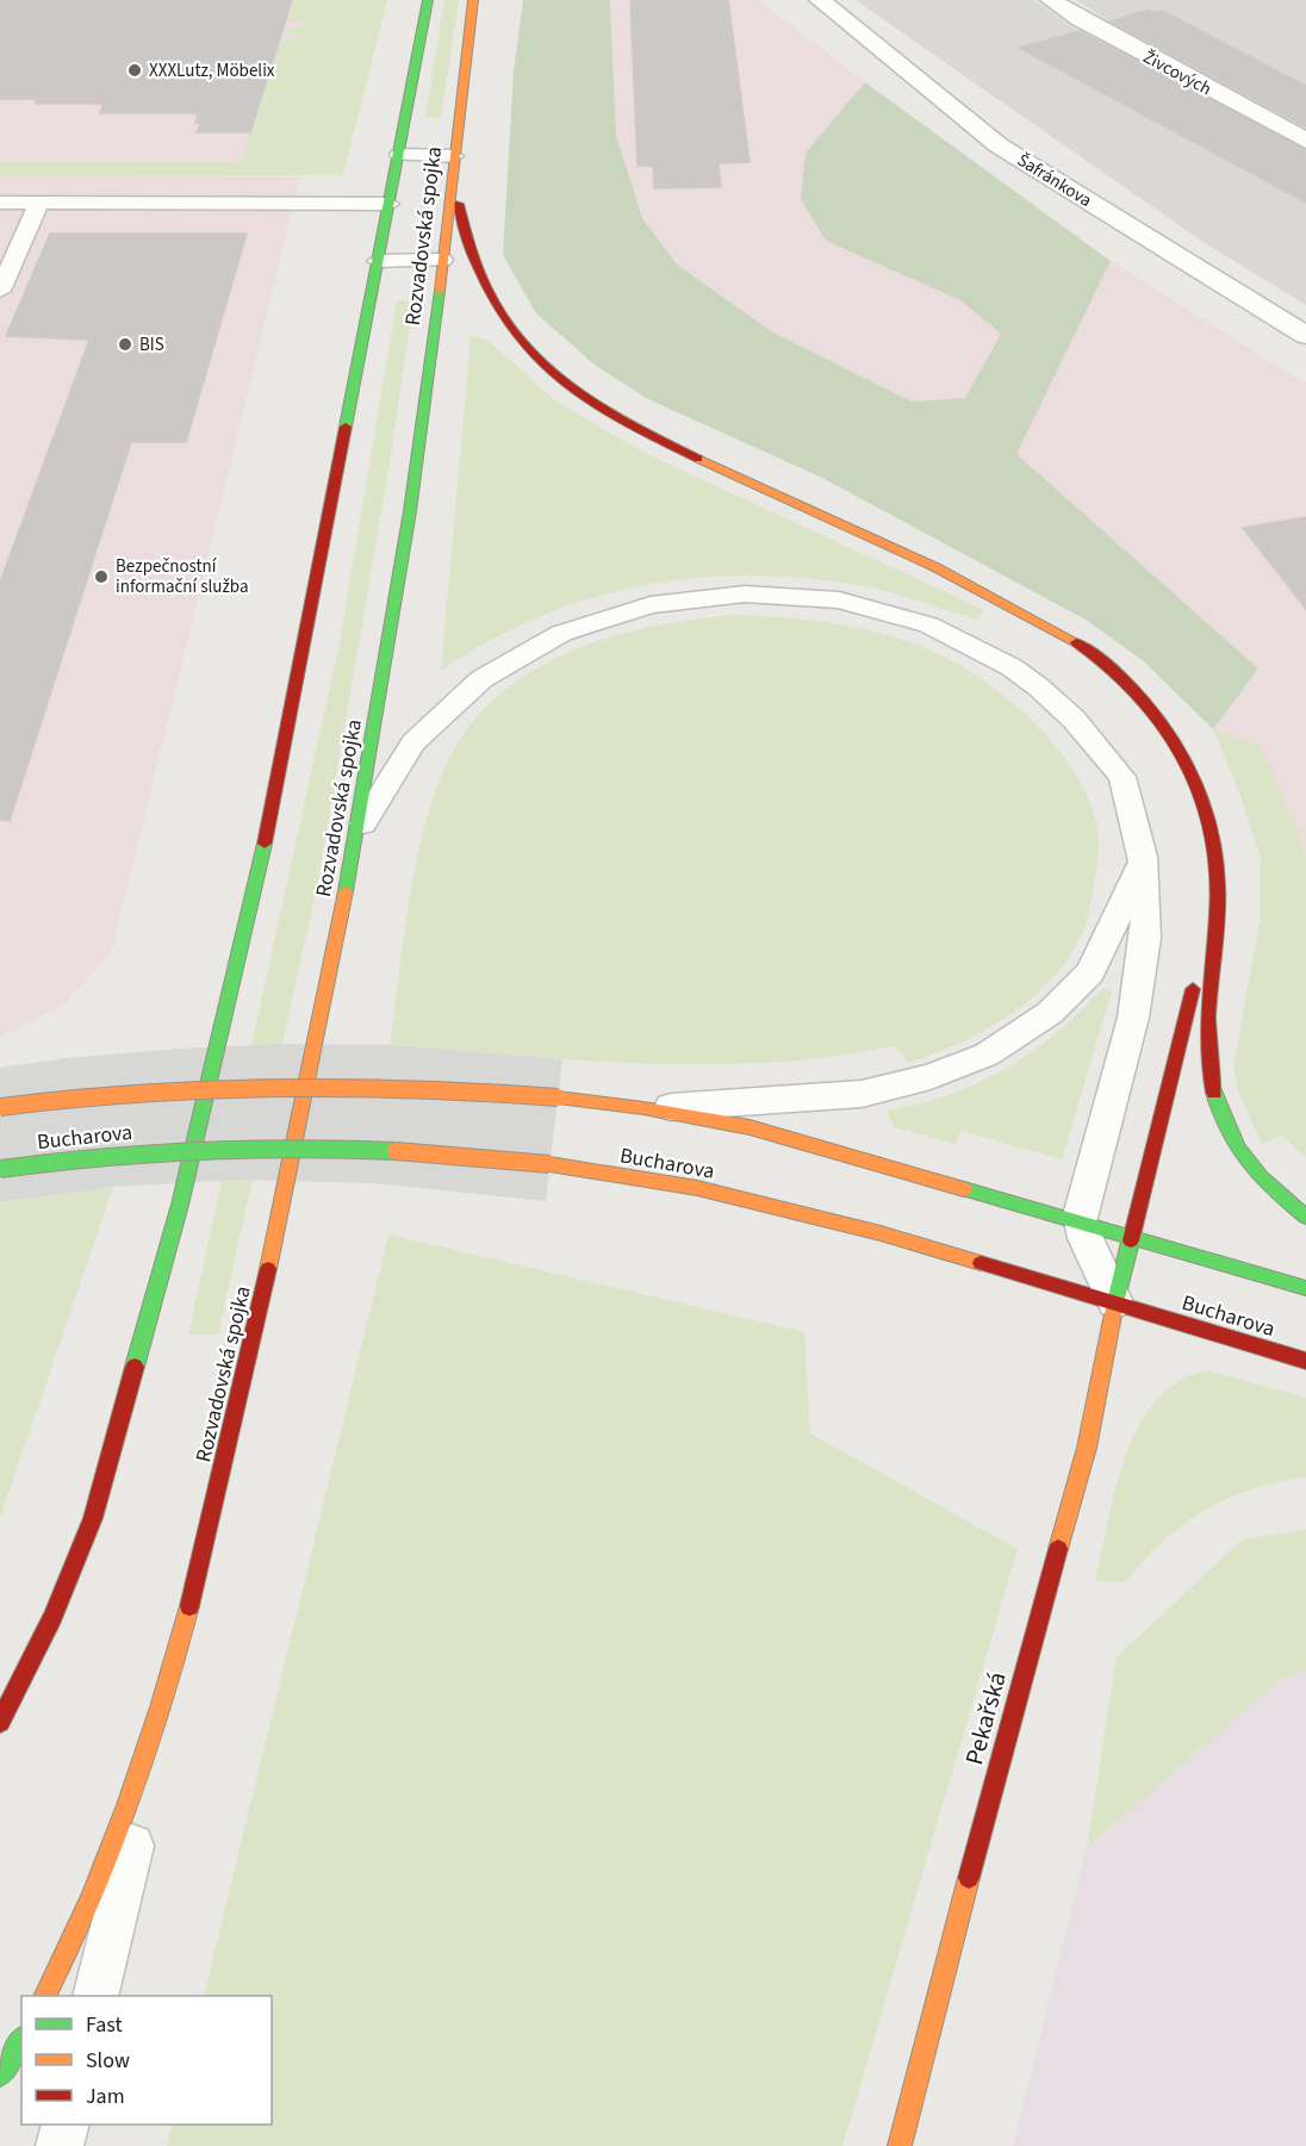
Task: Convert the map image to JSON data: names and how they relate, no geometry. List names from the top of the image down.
{
  "streets": {
    "main road": ["Rozvadovská spojka", "Bucharova", "Pekařská"],
    "street": ["Živcových", "Šafránkova"]
  },
  "crossings": [
    ["Bucharova", "Pekařská"]
  ],
  "places": ["XXXLutz, Möbelix", "BIS", "Bezpečnostní informační služba"],
  "legend": ["Fast", "Slow", "Jam"]
}
